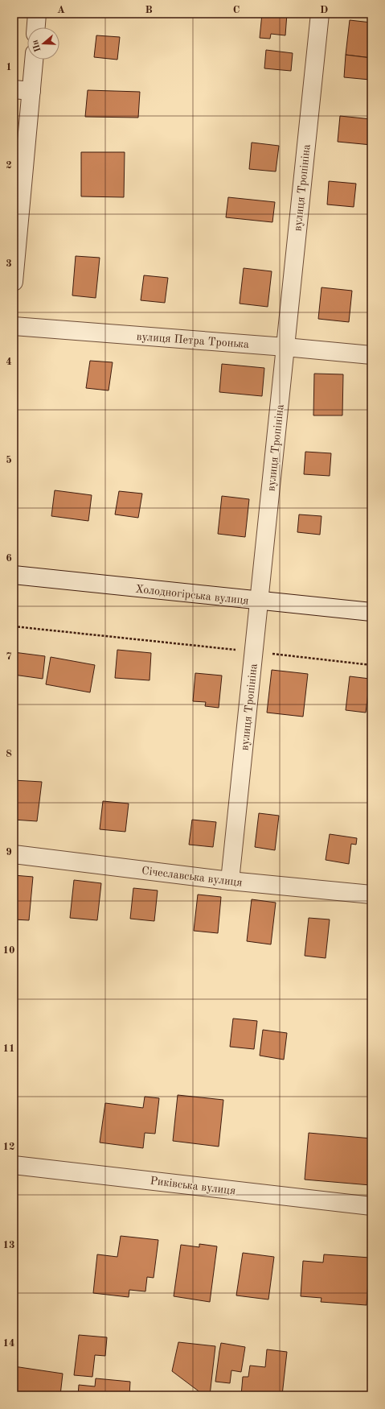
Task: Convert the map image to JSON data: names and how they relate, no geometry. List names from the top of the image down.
{
  "streets": {
    "street": [
      "вулиця Тропініна",
      "вулиця Петра Тронька",
      "Холодногірська вулиця",
      "Січеславська вулиця",
      "Риківська вулиця"
    ]
  },
  "crossings": [
    ["вулиця Тропініна", "вулиця Петра Тронька"],
    ["вулиця Тропініна", "Холодногірська вулиця"],
    ["вулиця Тропініна", "Січеславська вулиця"]
  ],
  "north": "left",
  "grid": {
    "columns": [
      "A",
      "B",
      "C",
      "D"
    ],
    "rows": [
      "1",
      "2",
      "3",
      "4",
      "5",
      "6",
      "7",
      "8",
      "9",
      "10",
      "11",
      "12",
      "13",
      "14"
    ]
  }
}
